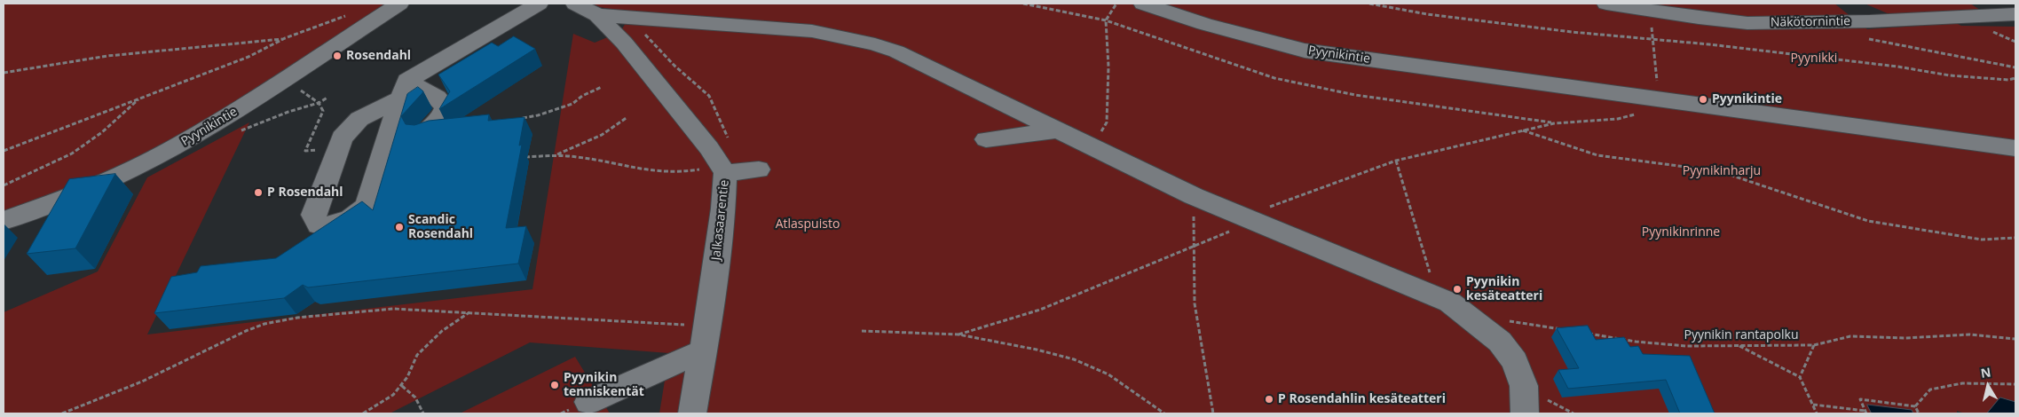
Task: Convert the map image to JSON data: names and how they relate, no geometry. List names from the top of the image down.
{
  "streets": {
    "street": ["Näkötornintie", "Pyynikintie", "Jalkasaarentie"],
    "path": ["Pyynikin rantapolku"]
  },
  "parks": [
    "Pyynikki",
    "Pyynikinharju",
    "Atlaspuisto",
    "Pyynikinrinne"
  ],
  "places": [
    "Rosendahl",
    "Pyynikintie",
    "P Rosendahl",
    "Scandic Rosendahl",
    "Pyynikin kesäteatteri",
    "Pyynikin tenniskentät",
    "P Rosendahlin kesäteatteri"
  ],
  "north": "top"
}
